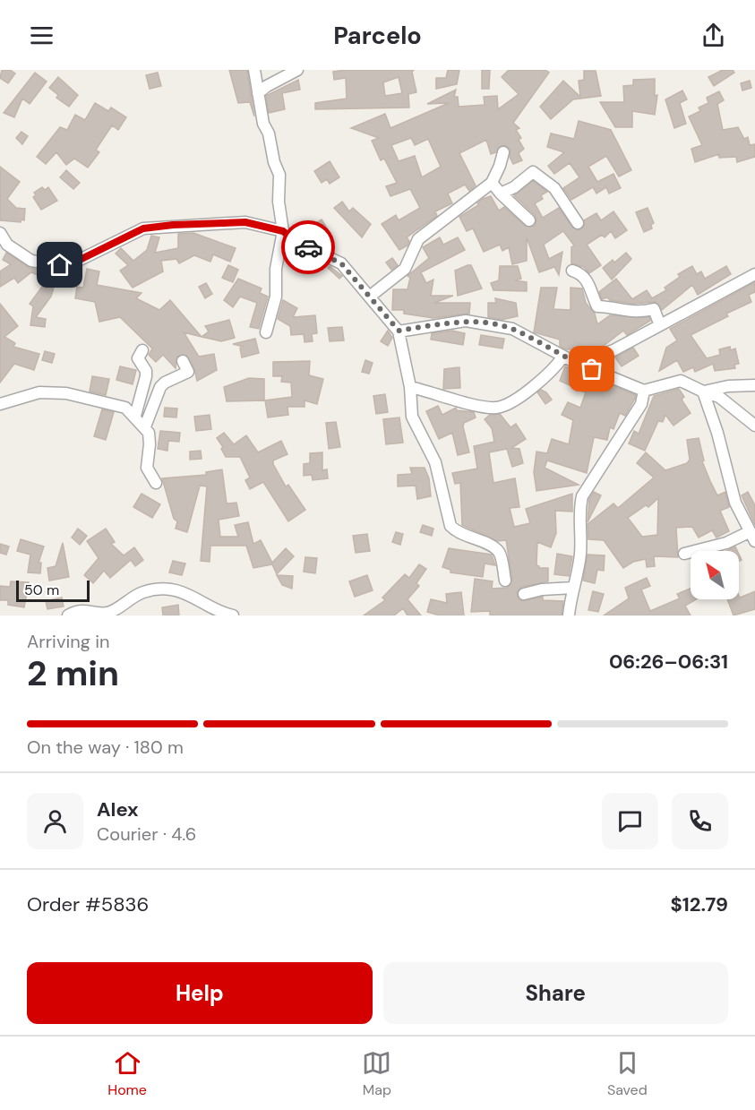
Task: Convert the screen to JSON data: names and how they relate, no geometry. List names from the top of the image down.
{
  "scale_bar": "50 m",
  "north": "top left",
  "page": {
    "header": "Parcelo",
    "scale": "50 m",
    "heading": ["2 min", "Arriving in", "06:26–06:31"],
    "panel": [
      "Alex",
      "Courier · 4.6",
      "Order #5836",
      "$12.79"
    ],
    "bar": "On the way · 180 m",
    "buttons": ["Help", "Share"],
    "tabs": ["Home", "Map", "Saved"]
  }
}
